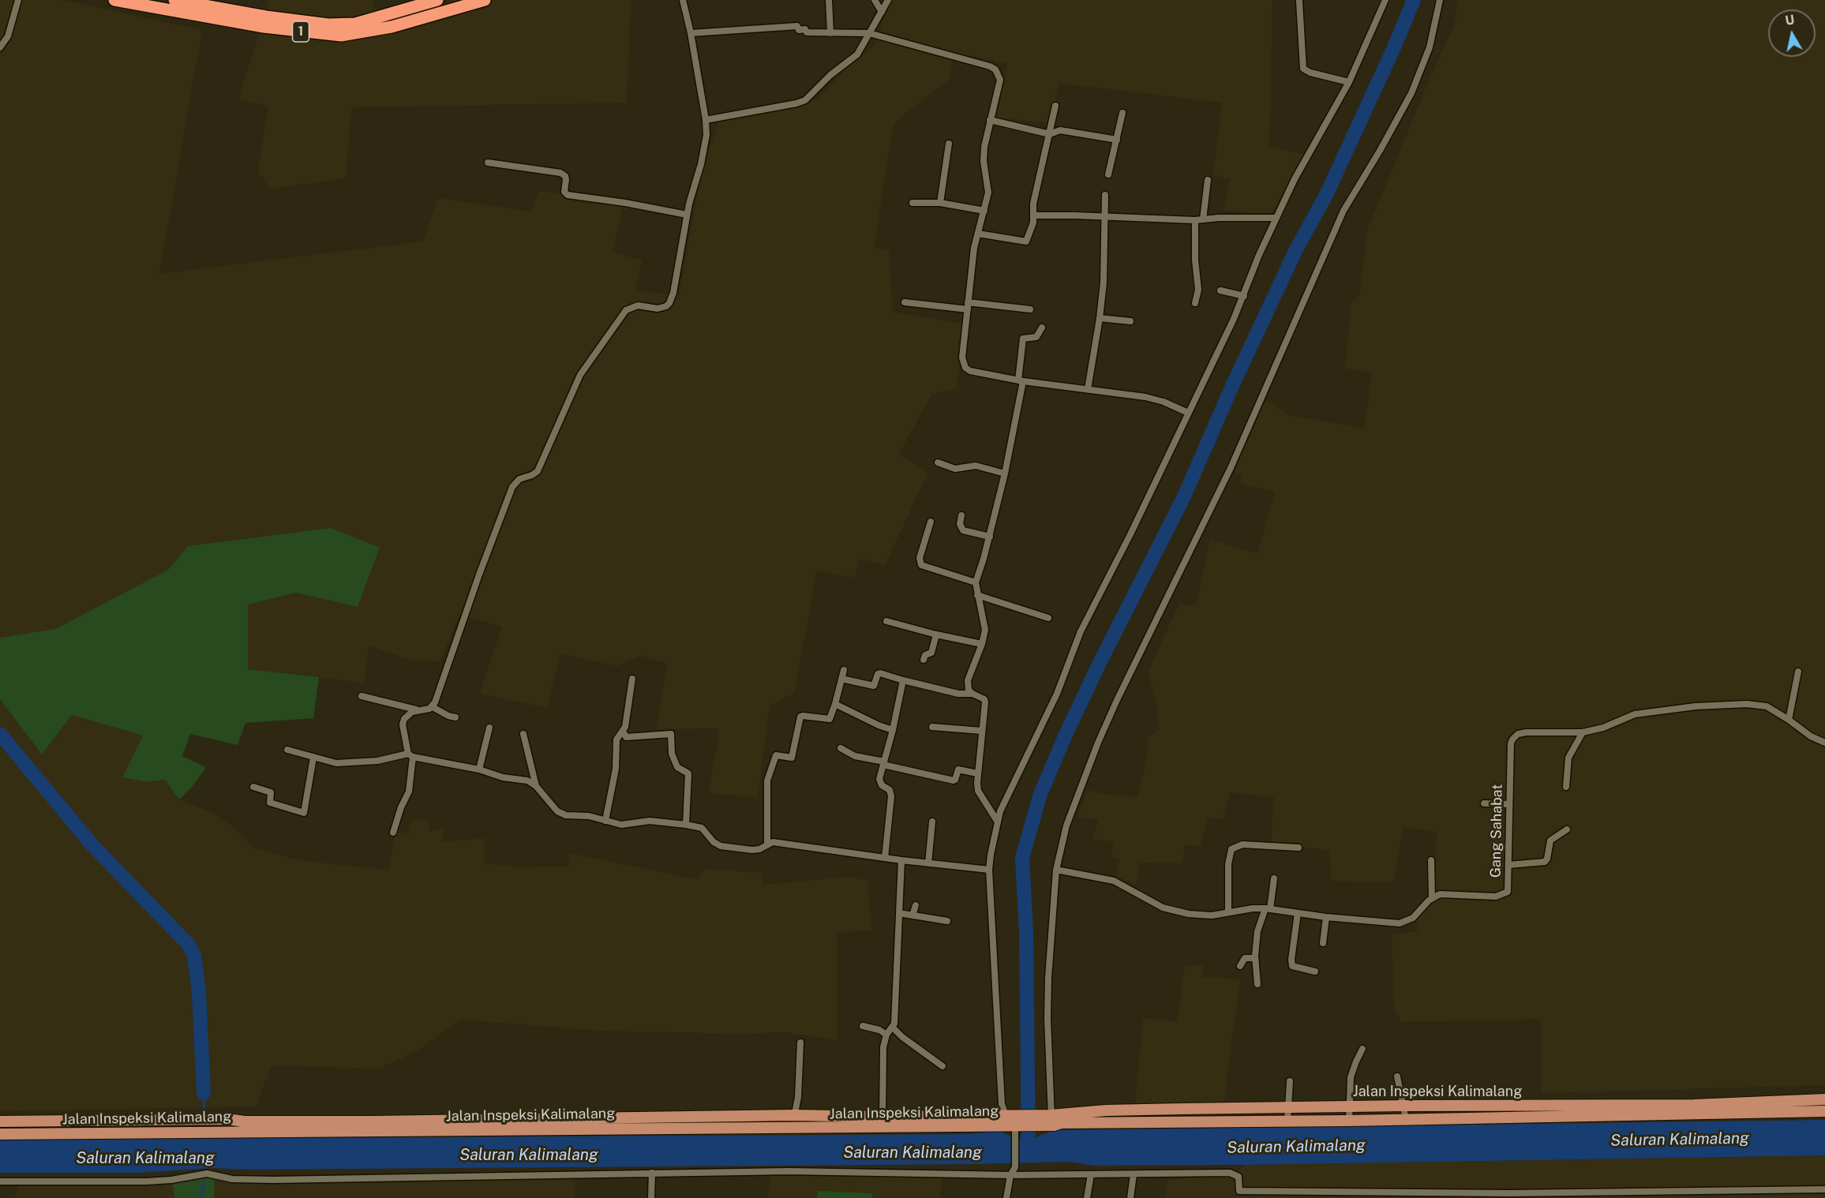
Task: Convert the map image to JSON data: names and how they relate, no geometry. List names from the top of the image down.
{
  "streets": {
    "highway": ["1"],
    "main road": ["Jalan Inspeksi Kalimalang"],
    "street": ["Gang Sahabat"]
  },
  "water": ["Saluran Kalimalang"],
  "north": "top"
}
